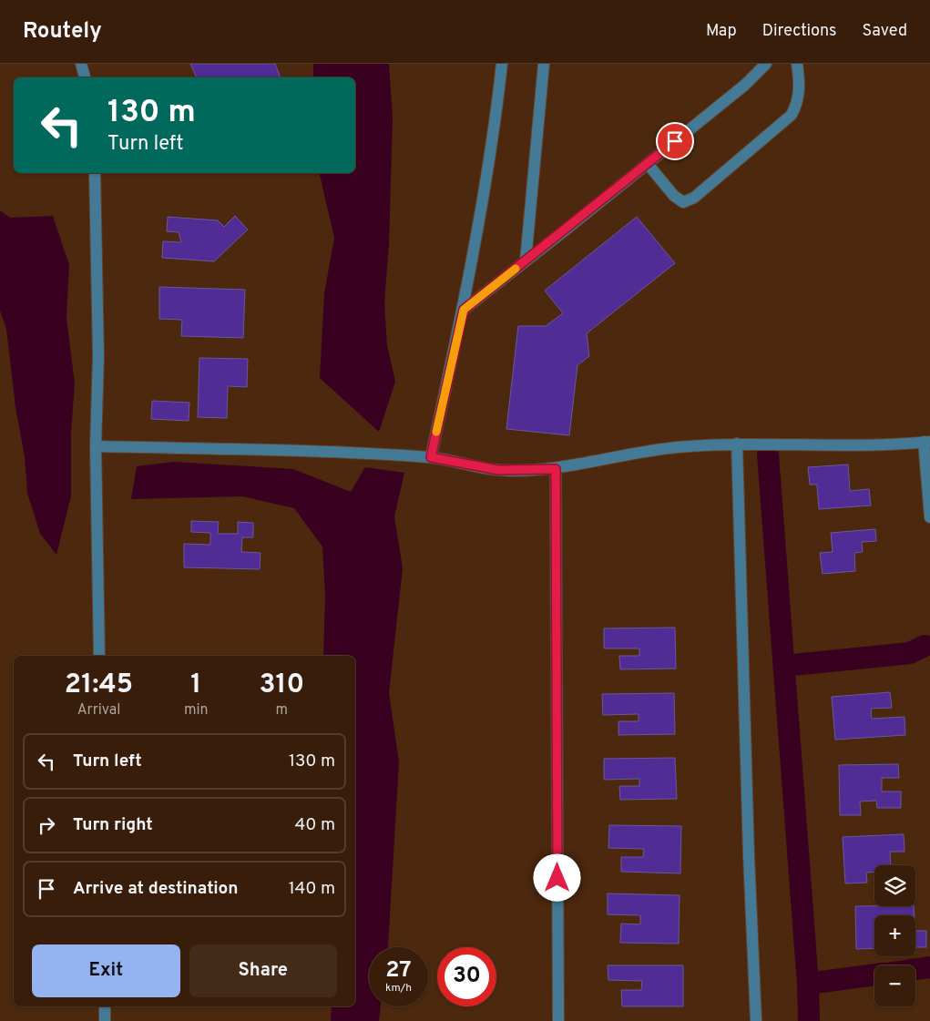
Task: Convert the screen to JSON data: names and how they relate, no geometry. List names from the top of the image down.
{
  "page": {
    "header": "Routely",
    "nav": ["Map", "Directions", "Saved"],
    "turn": ["130 m", "Turn left"],
    "eta": [
      "21:45",
      "Arrival",
      "1",
      "min",
      "310",
      "m"
    ],
    "list": [
      {
        "name": "Turn left",
        "value": "130 m"
      },
      {
        "name": "Turn right",
        "value": "40 m"
      },
      {
        "name": "Arrive at destination",
        "value": "140 m"
      }
    ],
    "map_buttons": ["+", "−"],
    "buttons": ["Exit", "Share"],
    "speed": "27 km/h",
    "limit": "30"
  }
}
